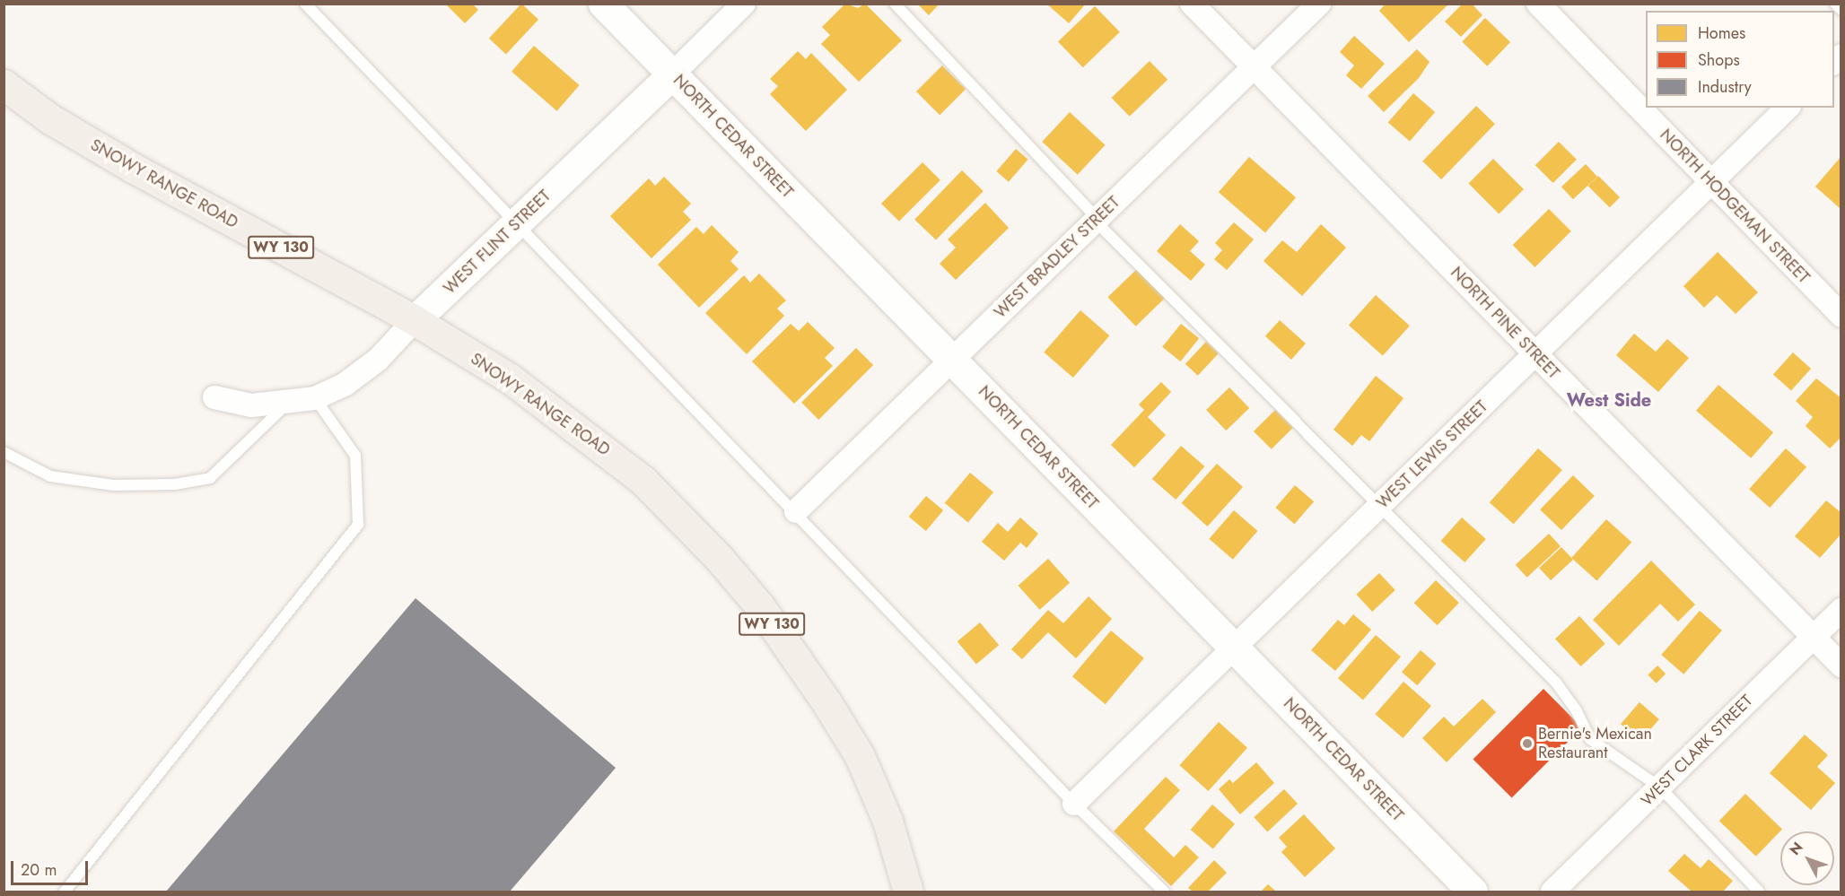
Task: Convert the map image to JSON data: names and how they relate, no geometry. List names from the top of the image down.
{
  "streets": {
    "main road": ["SNOWY RANGE ROAD", "WY 130"],
    "street": [
      "NORTH CEDAR STREET",
      "NORTH HODGEMAN STREET",
      "WEST FLINT STREET",
      "WEST BRADLEY STREET",
      "NORTH PINE STREET",
      "WEST LEWIS STREET",
      "WEST CLARK STREET"
    ]
  },
  "crossings": [
    ["NORTH CEDAR STREET", "WEST FLINT STREET"],
    ["NORTH CEDAR STREET", "WEST BRADLEY STREET"],
    ["NORTH CEDAR STREET", "WEST LEWIS STREET"],
    ["SNOWY RANGE ROAD", "WEST FLINT STREET"],
    ["NORTH HODGEMAN STREET", "WEST LEWIS STREET"],
    ["WEST BRADLEY STREET", "NORTH PINE STREET"],
    ["NORTH PINE STREET", "WEST LEWIS STREET"],
    ["NORTH PINE STREET", "WEST CLARK STREET"]
  ],
  "districts": ["West Side"],
  "places": ["Bernie's Mexican Restaurant"],
  "legend": ["Homes", "Shops", "Industry"],
  "scale_bar": "20 m",
  "north": "top left"
}
